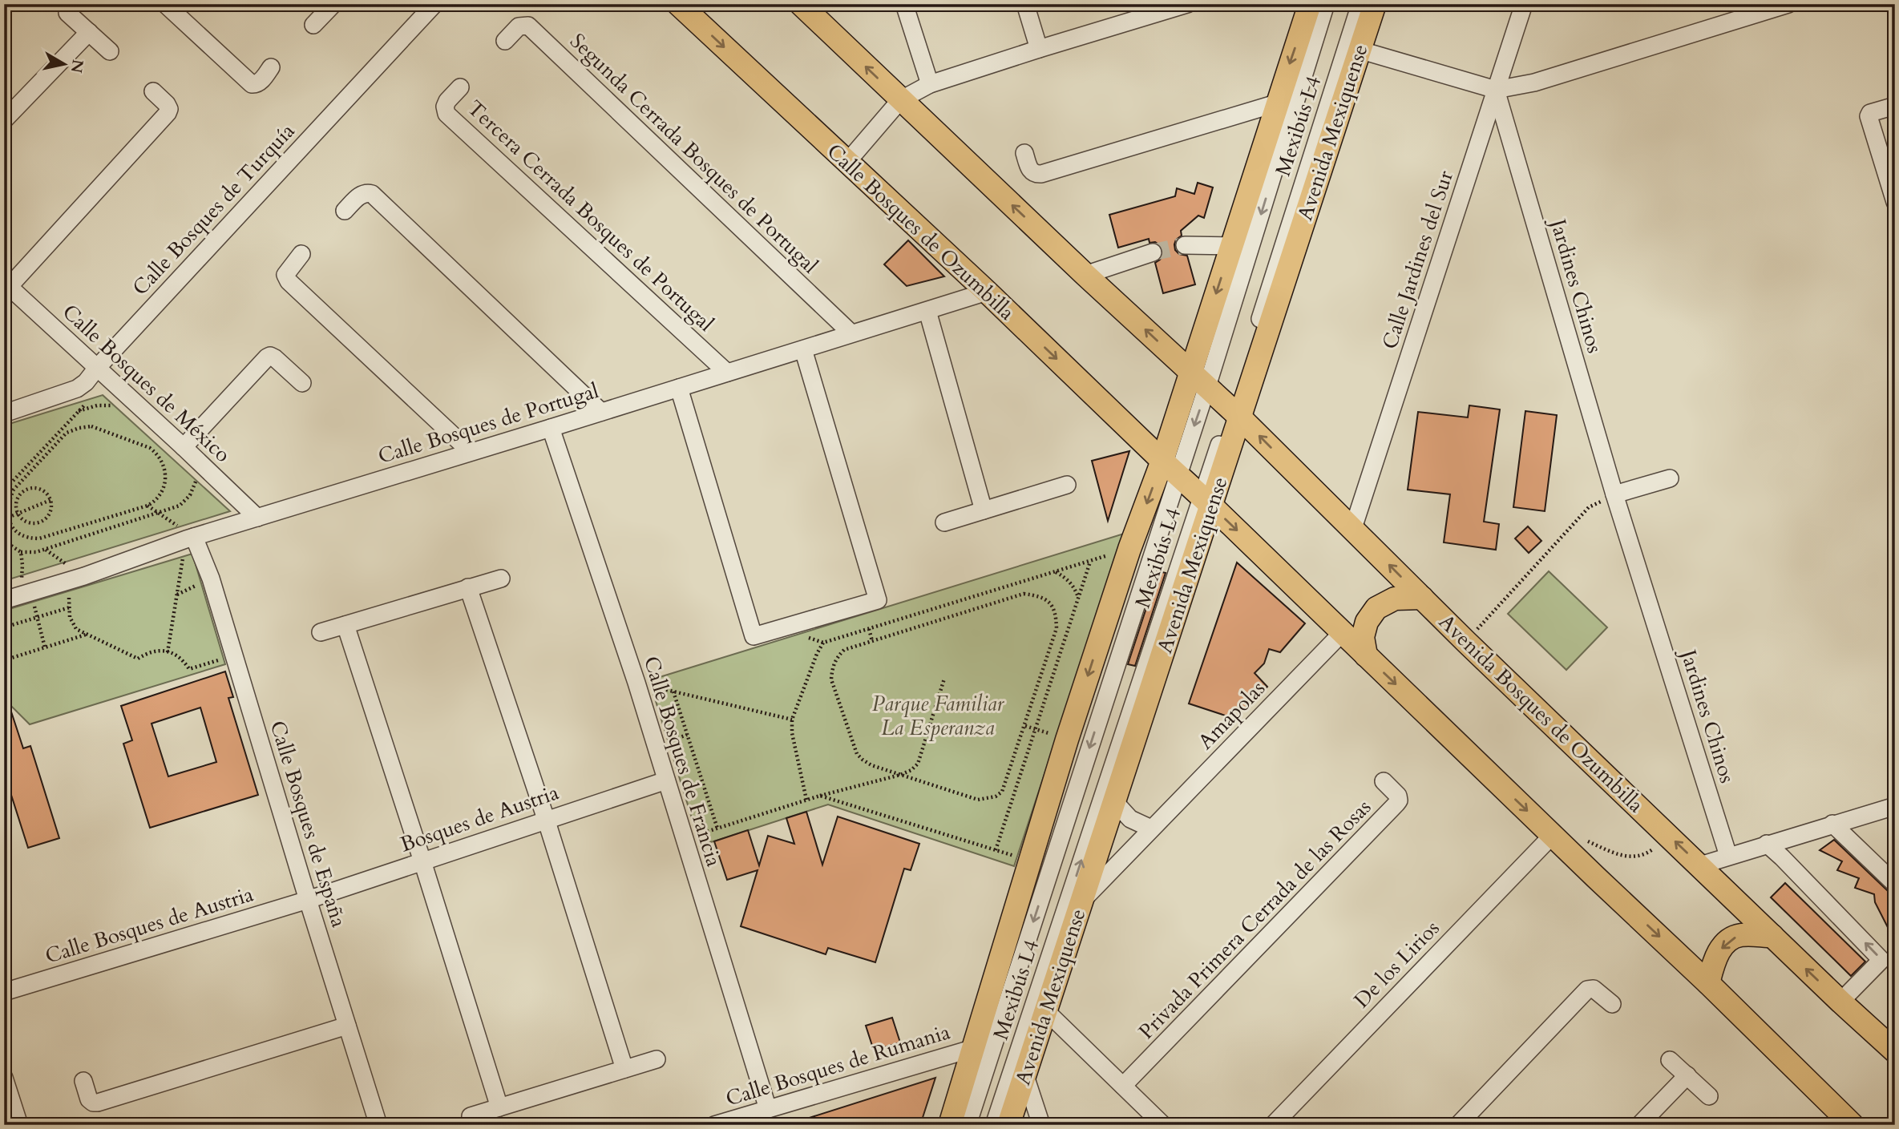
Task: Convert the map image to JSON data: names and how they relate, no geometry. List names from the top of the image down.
{
  "streets": {
    "main road": ["Avenida Mexiquense", "Calle Bosques de Ozumbilla", "Avenida Bosques de Ozumbilla"],
    "street": [
      "Mexibús L4",
      "Segunda Cerrada Bosques de Portugal",
      "Calle Bosques de Turquía",
      "Tercera Cerrada Bosques de Portugal",
      "Calle Jardines del Sur",
      "Jardines Chinos",
      "Calle Bosques de México",
      "Calle Bosques de Portugal",
      "Amapolas",
      "Calle Bosques de Francia",
      "Bosques de Austria",
      "Calle Bosques de España",
      "Privada Primera Cerrada de las Rosas",
      "Calle Bosques de Austria",
      "De los Lirios",
      "Calle Bosques de Rumania"
    ]
  },
  "crossings": [
    ["Mexibús L4", "Avenida Mexiquense"],
    ["Mexibús L4", "Calle Bosques de Ozumbilla"],
    ["Mexibús L4", "Avenida Bosques de Ozumbilla"],
    ["Avenida Mexiquense", "Avenida Bosques de Ozumbilla"],
    ["Avenida Mexiquense", "Amapolas"],
    ["Segunda Cerrada Bosques de Portugal", "Calle Bosques de Portugal"],
    ["Calle Bosques de Turquía", "Calle Bosques de México"],
    ["Tercera Cerrada Bosques de Portugal", "Calle Bosques de Portugal"],
    ["Calle Bosques de Ozumbilla", "Calle Bosques de Portugal"],
    ["Calle Jardines del Sur", "Jardines Chinos"],
    ["Calle Jardines del Sur", "Avenida Bosques de Ozumbilla"],
    ["Calle Bosques de México", "Calle Bosques de Portugal"],
    ["Calle Bosques de Portugal", "Calle Bosques de Francia"],
    ["Calle Bosques de Portugal", "Calle Bosques de España"],
    ["Calle Bosques de Francia", "Bosques de Austria"],
    ["Calle Bosques de Francia", "Calle Bosques de Rumania"],
    ["Bosques de Austria", "Calle Bosques de España"],
    ["Bosques de Austria", "Calle Bosques de Austria"],
    ["Calle Bosques de España", "Calle Bosques de Austria"]
  ],
  "parks": ["Parque Familiar La Esperanza"],
  "north": "right"
}
